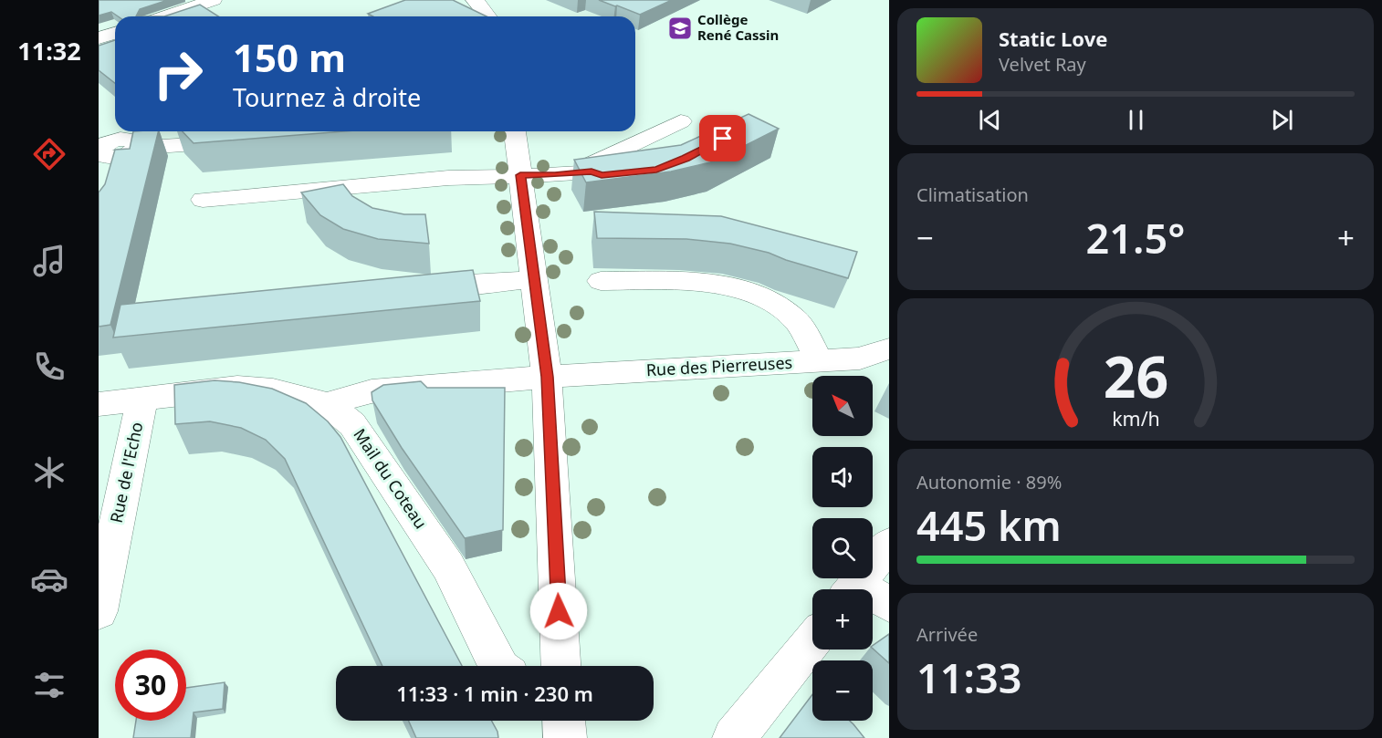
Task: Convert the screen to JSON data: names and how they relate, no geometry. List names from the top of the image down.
{
  "streets": {
    "street": ["Rue des Pierreuses", "Rue de l'Echo", "Mail du Coteau"]
  },
  "crossings": [
    ["Rue des Pierreuses", "Mail du Coteau"],
    ["Rue de l'Echo", "Mail du Coteau"]
  ],
  "places": {
    "school or university": ["Collège René Cassin"]
  },
  "north": "top left",
  "page": {
    "tabs": "11:32",
    "turn": ["150 m", "Tournez à droite"],
    "song": ["Static Love", "Velvet Ray"],
    "tile": [
      "Climatisation",
      ["Autonomie · 89%", "445 km"],
      ["Arrivée", "11:33"]
    ],
    "heat": ["−", "21.5°", "+"],
    "map_buttons": ["+", "−"],
    "limit": "30",
    "trip": "11:33 · 1 min · 230 m",
    "gauge": ["26", "km/h"]
  }
}
